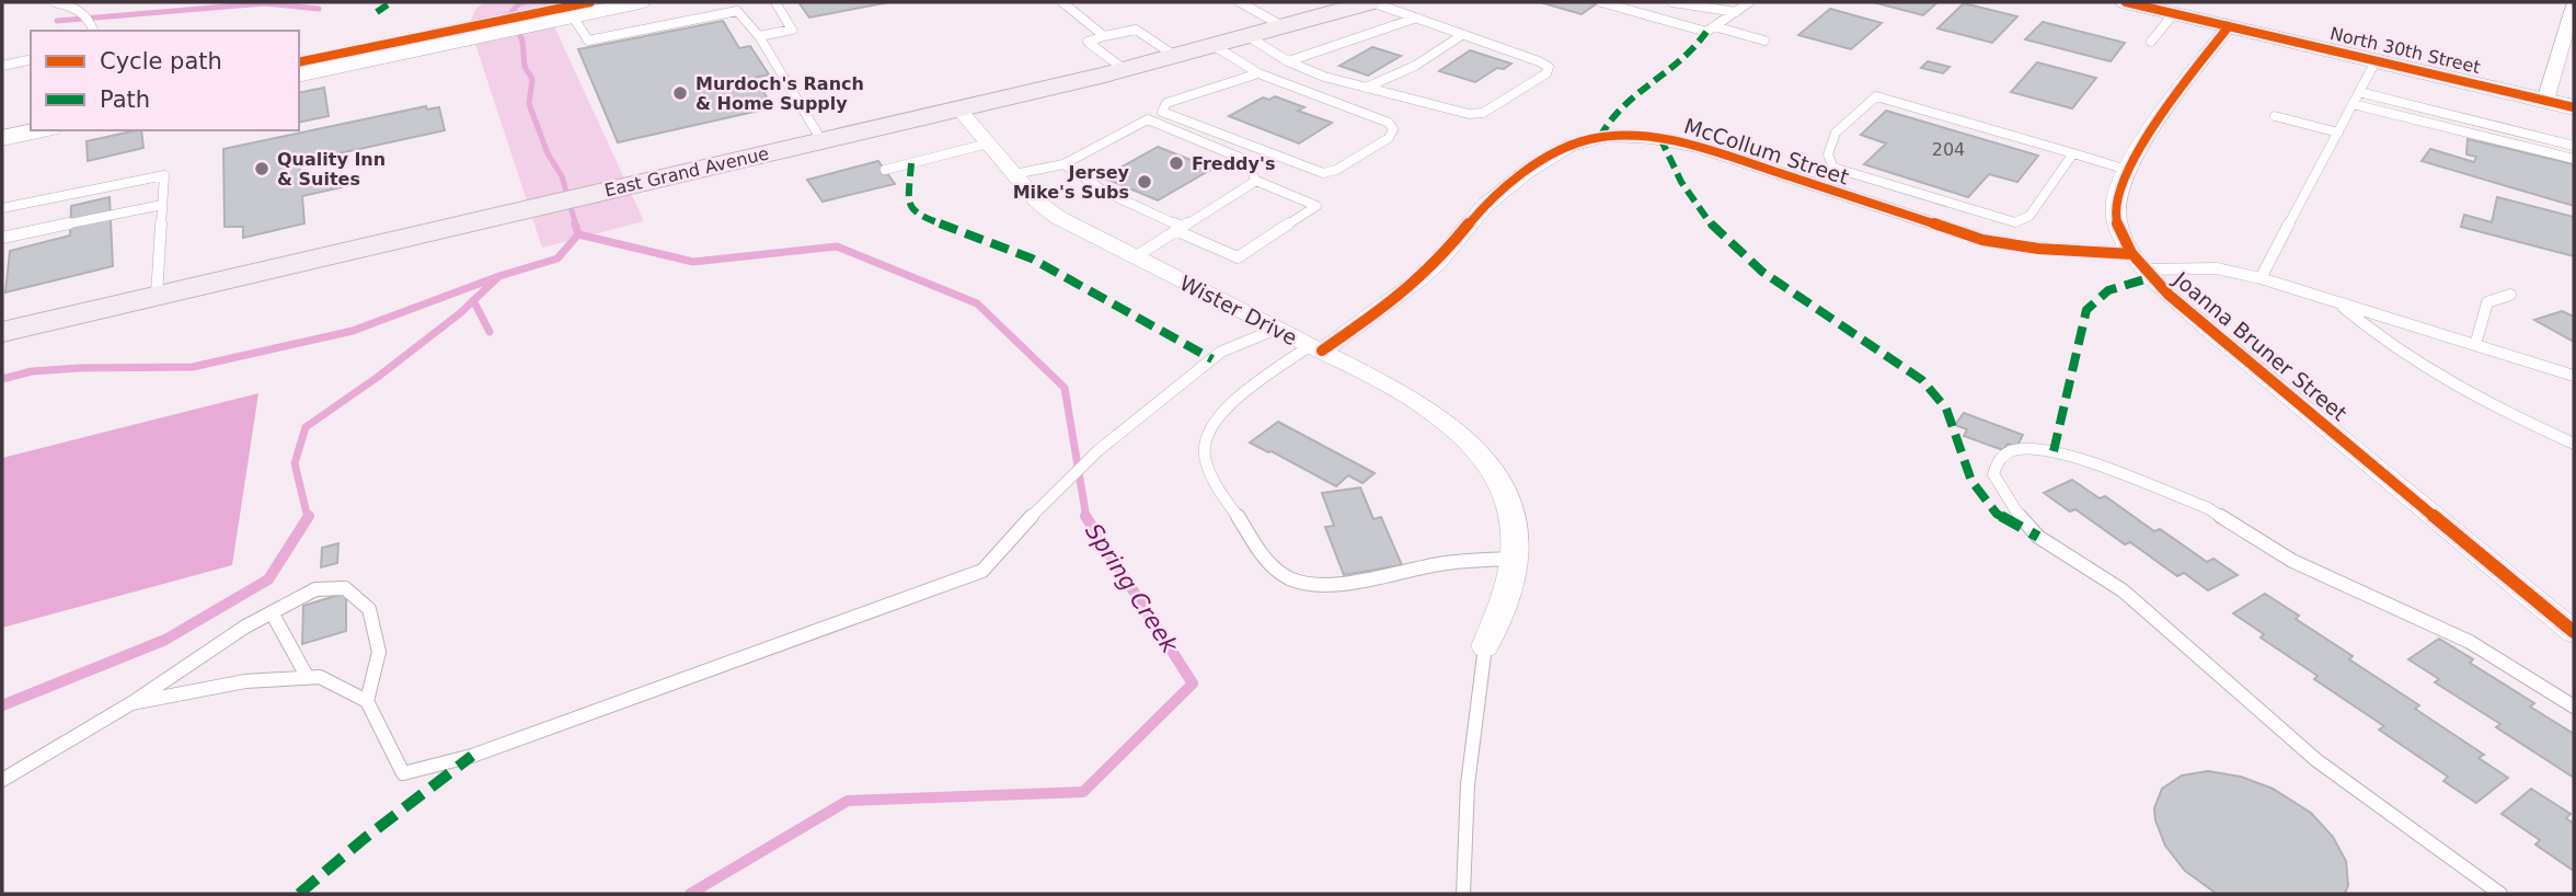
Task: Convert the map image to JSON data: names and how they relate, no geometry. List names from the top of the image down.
{
  "streets": {
    "main road": ["North 30th Street", "East Grand Avenue"],
    "street": ["McCollum Street", "Wister Drive", "Joanna Bruner Street"]
  },
  "crossings": [
    ["North 30th Street", "Joanna Bruner Street"],
    ["McCollum Street", "Wister Drive"],
    ["McCollum Street", "Joanna Bruner Street"],
    ["East Grand Avenue", "Wister Drive"]
  ],
  "water": ["Spring Creek"],
  "places": [
    "Murdoch's Ranch & Home Supply",
    "Freddy's",
    "Quality Inn & Suites",
    "Jersey Mike's Subs"
  ],
  "house_numbers": ["204"],
  "legend": ["Cycle path", "Path"]
}
